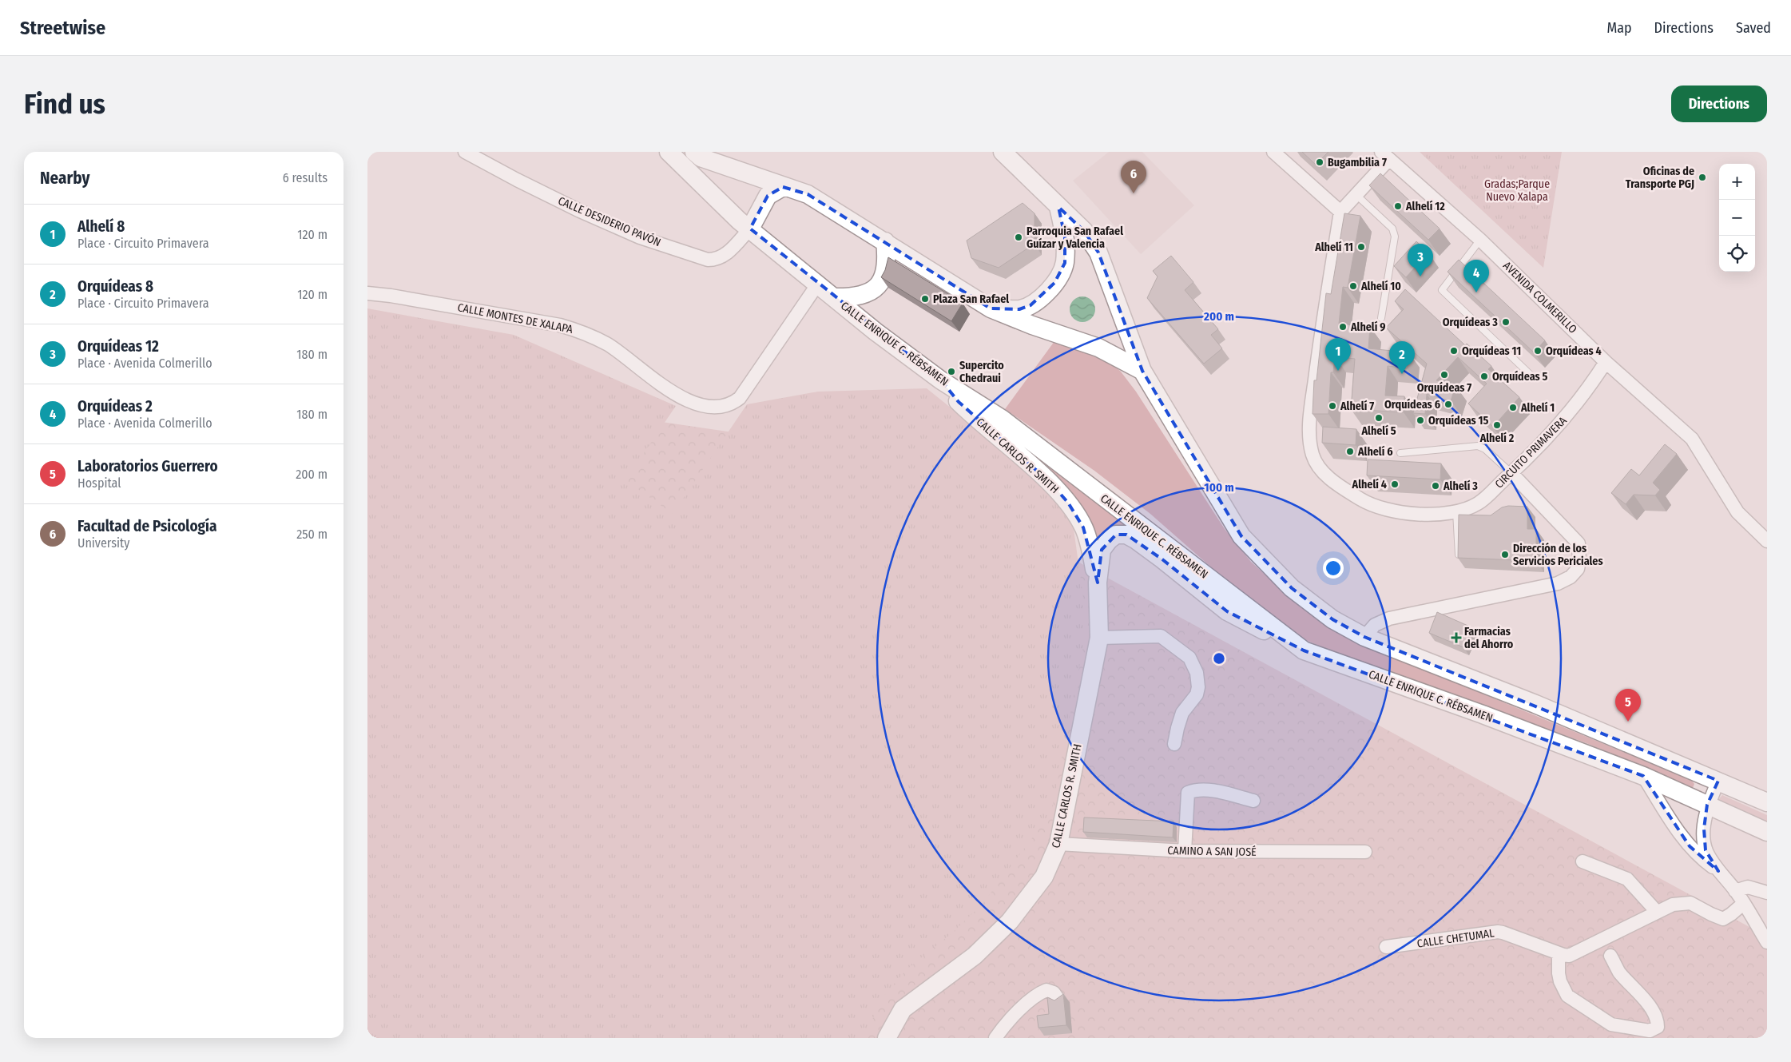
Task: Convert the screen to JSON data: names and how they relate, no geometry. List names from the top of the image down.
{
  "streets": {
    "main road": ["CALLE ENRIQUE C. RÉBSAMEN", "CALLE CARLOS R. SMITH"],
    "street": [
      "CALLE DESIDERIO PAVÓN",
      "AVENIDA COLMERILLO",
      "CALLE MONTES DE XALAPA",
      "CIRCUITO PRIMAVERA",
      "CAMINO A SAN JOSÉ",
      "CALLE CHETUMAL"
    ]
  },
  "crossings": [
    ["CALLE DESIDERIO PAVÓN", "CALLE ENRIQUE C. RÉBSAMEN"],
    ["AVENIDA COLMERILLO", "CIRCUITO PRIMAVERA"],
    ["CALLE MONTES DE XALAPA", "CALLE ENRIQUE C. RÉBSAMEN"],
    ["CALLE ENRIQUE C. RÉBSAMEN", "CALLE CARLOS R. SMITH"],
    ["CALLE CARLOS R. SMITH", "CAMINO A SAN JOSÉ"]
  ],
  "parks": ["Gradas;Parque Nuevo Xalapa"],
  "places": {
    "other": [
      "Bugambilia 7",
      "Oficinas de Transporte PGJ",
      "Alhelí 12",
      "Parroquia San Rafael Guízar y Valencia",
      "Alhelí 11",
      "Alhelí 10",
      "Plaza San Rafael",
      "Orquídeas 3",
      "Alhelí 9",
      "Orquídeas 11",
      "Orquídeas 4",
      "Supercito Chedraui",
      "Orquídeas 7",
      "Orquídeas 5",
      "Orquídeas 6",
      "Alhelí 7",
      "Alhelí 1",
      "Alhelí 5",
      "Orquídeas 15",
      "Alhelí 2",
      "Alhelí 6",
      "Alhelí 4",
      "Alhelí 3",
      "Dirección de los Servicios Periciales"
    ],
    "health": ["Farmacias del Ahorro"]
  },
  "page": {
    "header": "Streetwise",
    "nav": ["Map", "Directions", "Saved"],
    "buttons": "Directions",
    "title": "Find us",
    "heading": ["Nearby", "6 results"],
    "pins": [
      "6",
      "3",
      "4",
      "1",
      "2",
      "5"
    ],
    "map_buttons": ["+", "−"],
    "list": [
      {
        "mark": "1",
        "name": "Alhelí 8",
        "note": "Place · Circuito Primavera",
        "value": "120 m"
      },
      {
        "mark": "2",
        "name": "Orquídeas 8",
        "note": "Place · Circuito Primavera",
        "value": "120 m"
      },
      {
        "mark": "3",
        "name": "Orquídeas 12",
        "note": "Place · Avenida Colmerillo",
        "value": "180 m"
      },
      {
        "mark": "4",
        "name": "Orquídeas 2",
        "note": "Place · Avenida Colmerillo",
        "value": "180 m"
      },
      {
        "mark": "5",
        "name": "Laboratorios Guerrero",
        "note": "Hospital",
        "value": "200 m"
      },
      {
        "mark": "6",
        "name": "Facultad de Psicología",
        "note": "University",
        "value": "250 m"
      }
    ]
  },
  "rings": ["200 m", "100 m"]
}
